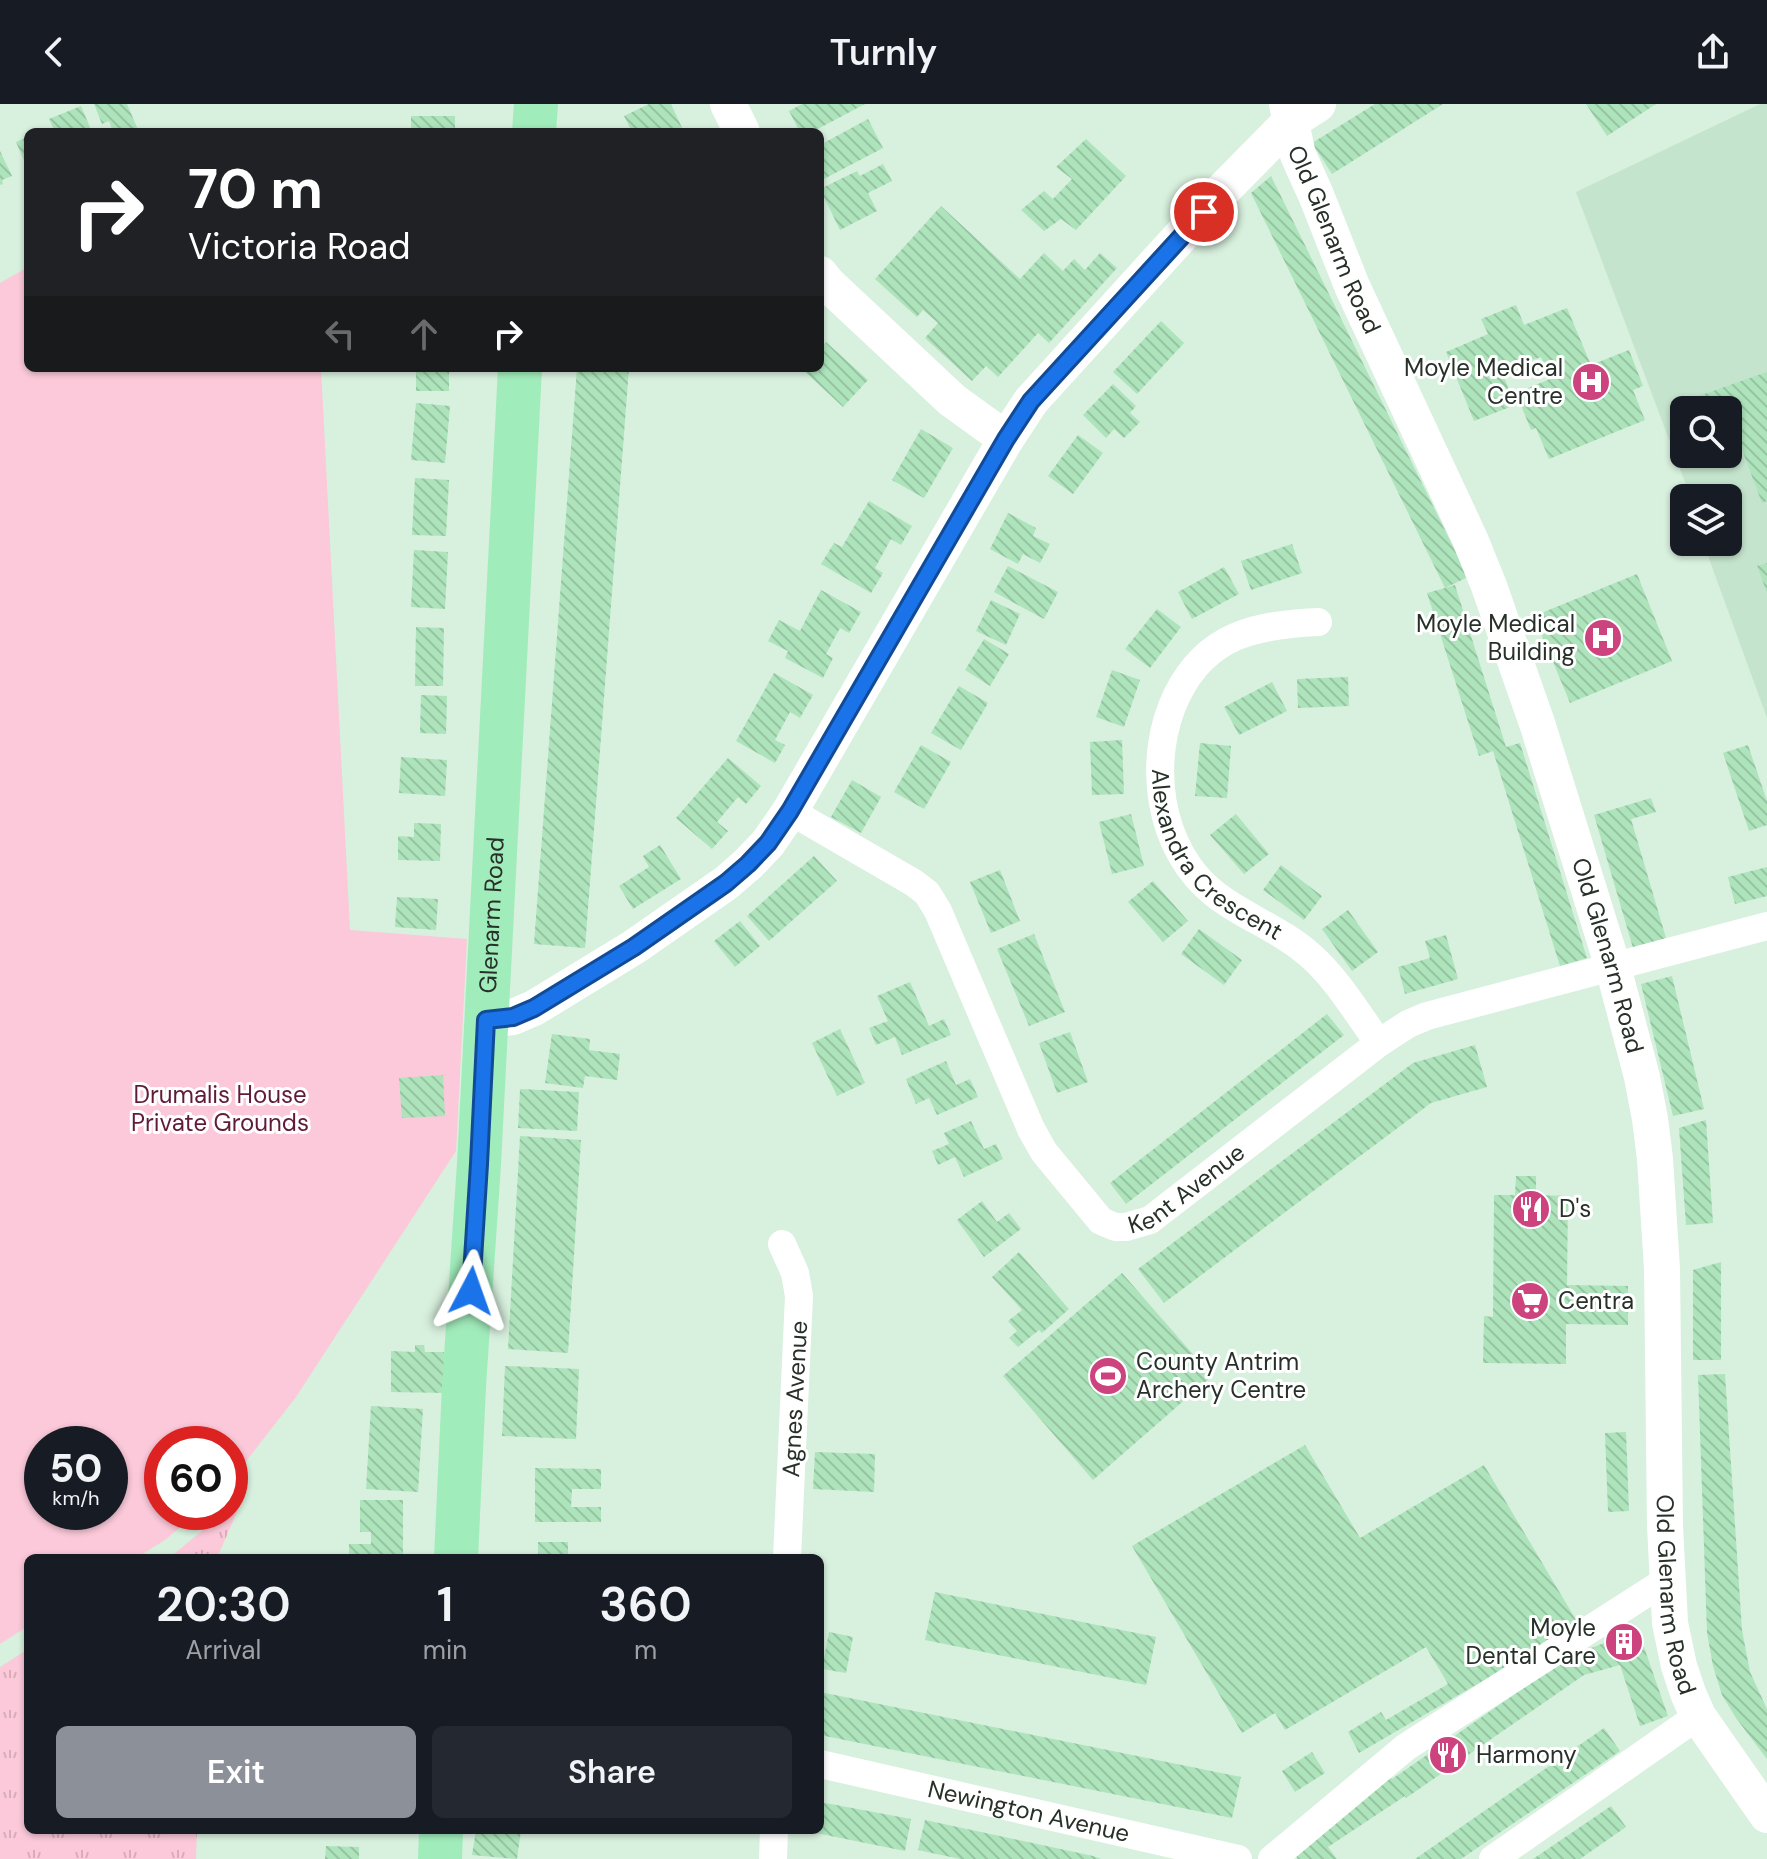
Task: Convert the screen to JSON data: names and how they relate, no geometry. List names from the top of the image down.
{
  "streets": {
    "main road": ["Glenarm Road"],
    "street": [
      "Old Glenarm Road",
      "Alexandra Crescent",
      "Kent Avenue",
      "Agnes Avenue",
      "Newington Avenue"
    ]
  },
  "crossings": [
    ["Old Glenarm Road", "Kent Avenue"],
    ["Alexandra Crescent", "Kent Avenue"]
  ],
  "parks": ["Drumalis House Private Grounds"],
  "places": {
    "hospital": ["Moyle Medical Centre", "Moyle Medical Building"],
    "restaurant": ["D's", "Harmony"],
    "supermarket": ["Centra"],
    "sports": ["County Antrim Archery Centre"],
    "building": ["Moyle Dental Care"]
  },
  "page": {
    "header": "Turnly",
    "turn": ["70 m", "Victoria Road"],
    "speed": "50 km/h",
    "limit": "60",
    "eta": [
      "20:30",
      "Arrival",
      "1",
      "min",
      "360",
      "m"
    ],
    "buttons": ["Exit", "Share"]
  }
}
